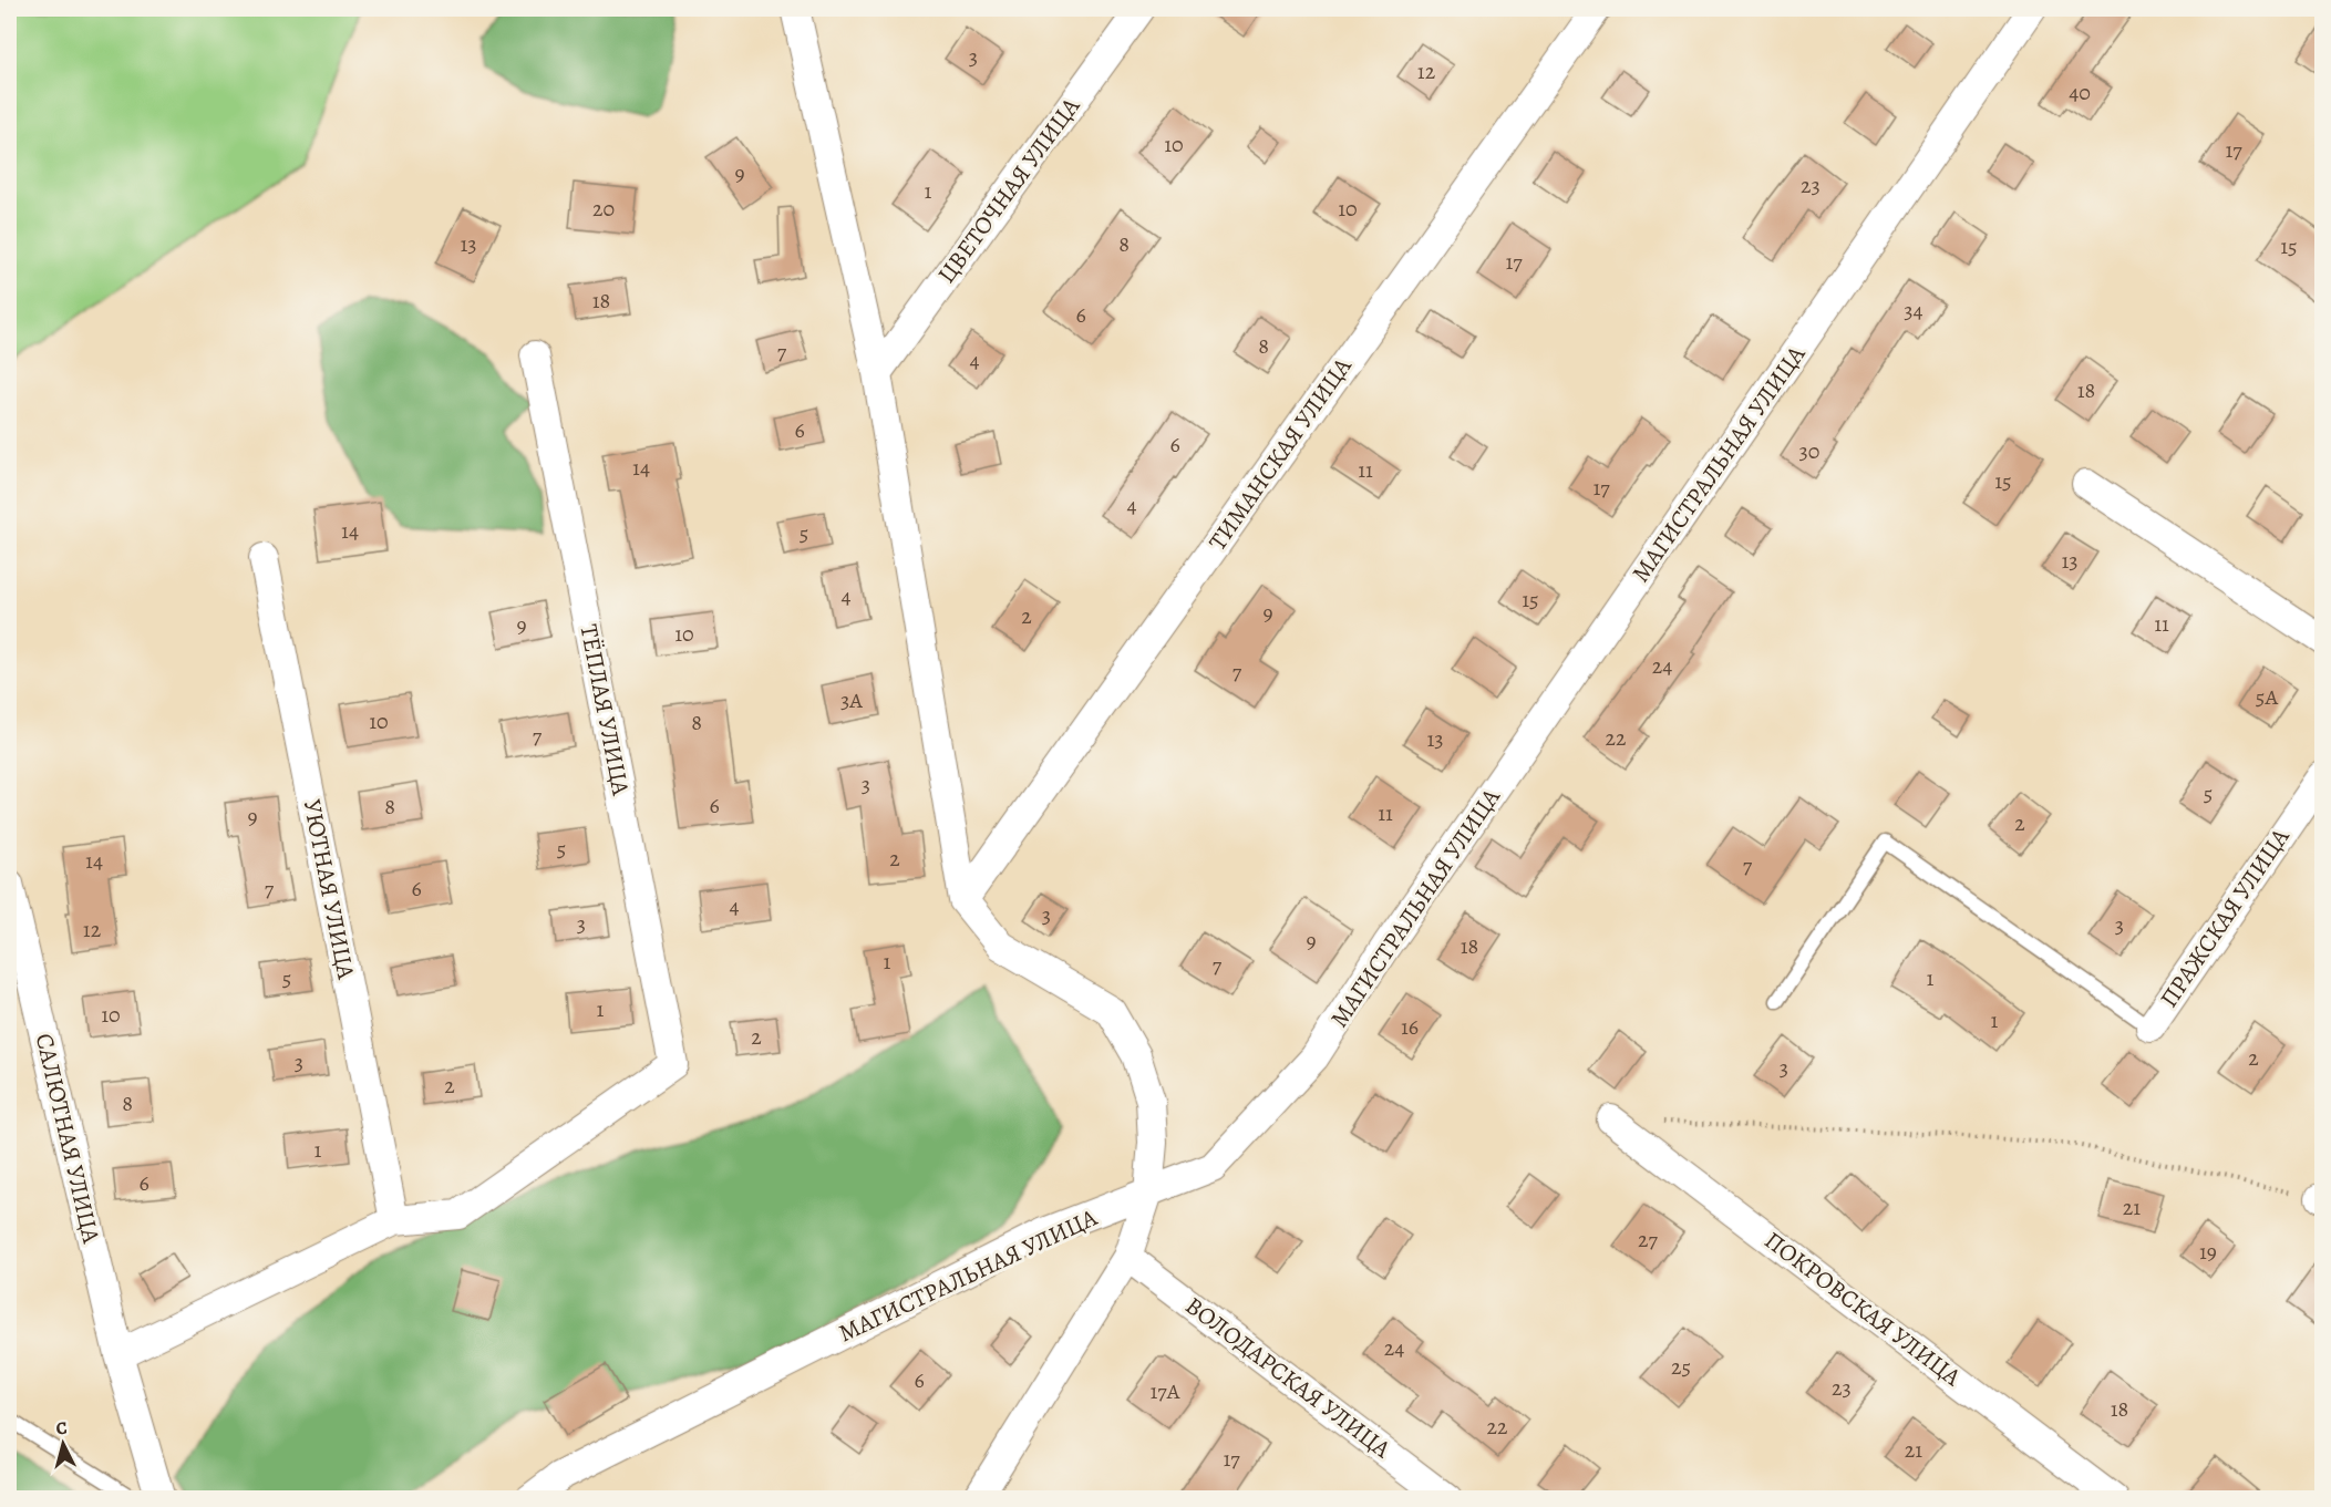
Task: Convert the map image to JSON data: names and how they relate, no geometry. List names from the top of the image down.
{
  "streets": {
    "street": [
      "ЦВЕТОЧНАЯ УЛИЦА",
      "ТИМАНСКАЯ УЛИЦА",
      "МАГИСТРАЛЬНАЯ УЛИЦА",
      "ТЁПЛАЯ УЛИЦА",
      "УЮТНАЯ УЛИЦА",
      "ПРАЖСКАЯ УЛИЦА",
      "САЛЮТНАЯ УЛИЦА",
      "ПОКРОВСКАЯ УЛИЦА",
      "ВОЛОДАРСКАЯ УЛИЦА"
    ]
  },
  "crossings": [
    ["ТЁПЛАЯ УЛИЦА", "УЮТНАЯ УЛИЦА"]
  ],
  "house_numbers": [
    "3",
    "12",
    "40",
    "10",
    "17",
    "9",
    "23",
    "1",
    "20",
    "10",
    "13",
    "8",
    "15",
    "17",
    "18",
    "34",
    "6",
    "8",
    "7",
    "4",
    "18",
    "6",
    "6",
    "30",
    "14",
    "11",
    "15",
    "17",
    "4",
    "14",
    "5",
    "13",
    "4",
    "15",
    "9",
    "2",
    "11",
    "9",
    "10",
    "24",
    "7",
    "5А",
    "3А",
    "10",
    "8",
    "7",
    "22",
    "13",
    "3",
    "5",
    "6",
    "8",
    "11",
    "9",
    "2",
    "5",
    "2",
    "14",
    "7",
    "7",
    "6",
    "4",
    "3",
    "3",
    "3",
    "12",
    "9",
    "18",
    "1",
    "7",
    "5",
    "1",
    "1",
    "10",
    "1",
    "16",
    "2",
    "2",
    "3",
    "3",
    "2",
    "8",
    "1",
    "6",
    "21",
    "27",
    "19",
    "24",
    "25",
    "6",
    "23",
    "17А",
    "18",
    "22",
    "21",
    "17"
  ],
  "north": "top"
}
